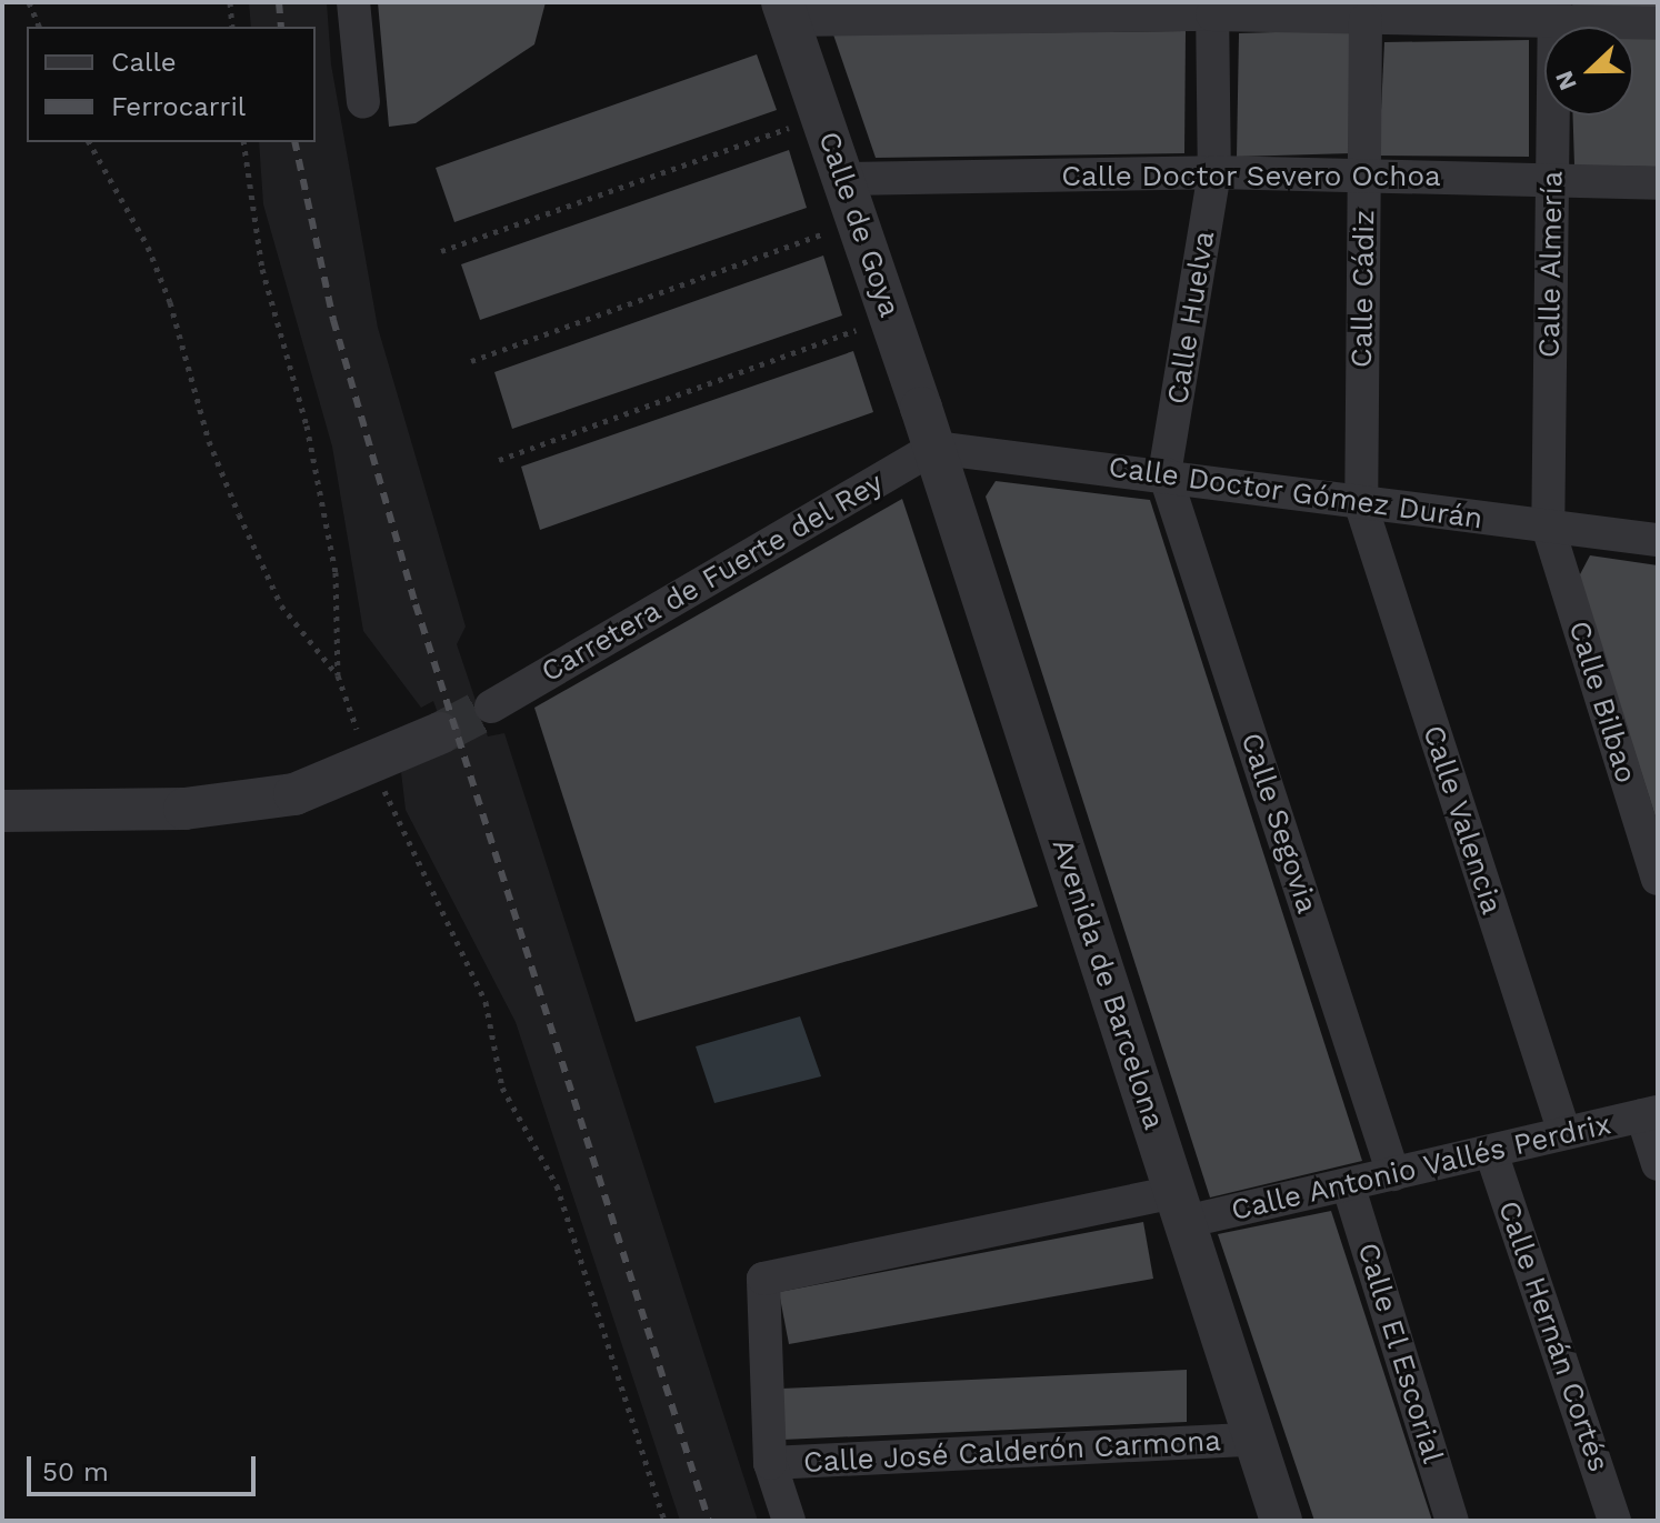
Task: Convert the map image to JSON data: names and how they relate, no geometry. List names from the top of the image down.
{
  "streets": {
    "street": [
      "Calle Doctor Severo Ochoa",
      "Calle de Goya",
      "Calle Almería",
      "Calle Cádiz",
      "Calle Huelva",
      "Calle Doctor Gómez Durán",
      "Carretera de Fuerte del Rey",
      "Calle Bilbao",
      "Calle Valencia",
      "Calle Segovia",
      "Avenida de Barcelona",
      "Calle Antonio Vallés Perdrix",
      "Calle Hernán Cortés",
      "Calle El Escorial",
      "Calle José Calderón Carmona"
    ]
  },
  "crossings": [
    ["Calle Doctor Severo Ochoa", "Calle de Goya"],
    ["Calle Doctor Severo Ochoa", "Calle Almería"],
    ["Calle Doctor Severo Ochoa", "Calle Cádiz"],
    ["Calle Doctor Severo Ochoa", "Calle Huelva"],
    ["Calle de Goya", "Calle Doctor Gómez Durán"],
    ["Calle de Goya", "Carretera de Fuerte del Rey"],
    ["Calle de Goya", "Avenida de Barcelona"],
    ["Calle Almería", "Calle Doctor Gómez Durán"],
    ["Calle Almería", "Calle Bilbao"],
    ["Calle Cádiz", "Calle Doctor Gómez Durán"],
    ["Calle Cádiz", "Calle Valencia"],
    ["Calle Huelva", "Calle Doctor Gómez Durán"],
    ["Calle Huelva", "Calle Segovia"],
    ["Calle Doctor Gómez Durán", "Carretera de Fuerte del Rey"],
    ["Calle Doctor Gómez Durán", "Calle Bilbao"],
    ["Calle Doctor Gómez Durán", "Calle Valencia"],
    ["Calle Doctor Gómez Durán", "Calle Segovia"],
    ["Calle Doctor Gómez Durán", "Avenida de Barcelona"],
    ["Carretera de Fuerte del Rey", "Avenida de Barcelona"],
    ["Calle Valencia", "Calle Antonio Vallés Perdrix"],
    ["Calle Segovia", "Calle Antonio Vallés Perdrix"],
    ["Avenida de Barcelona", "Calle Antonio Vallés Perdrix"],
    ["Avenida de Barcelona", "Calle José Calderón Carmona"],
    ["Calle Antonio Vallés Perdrix", "Calle Hernán Cortés"],
    ["Calle Antonio Vallés Perdrix", "Calle El Escorial"],
    ["Calle Antonio Vallés Perdrix", "Calle José Calderón Carmona"]
  ],
  "legend": ["Calle", "Ferrocarril"],
  "scale_bar": "50 m",
  "north": "left"
}
